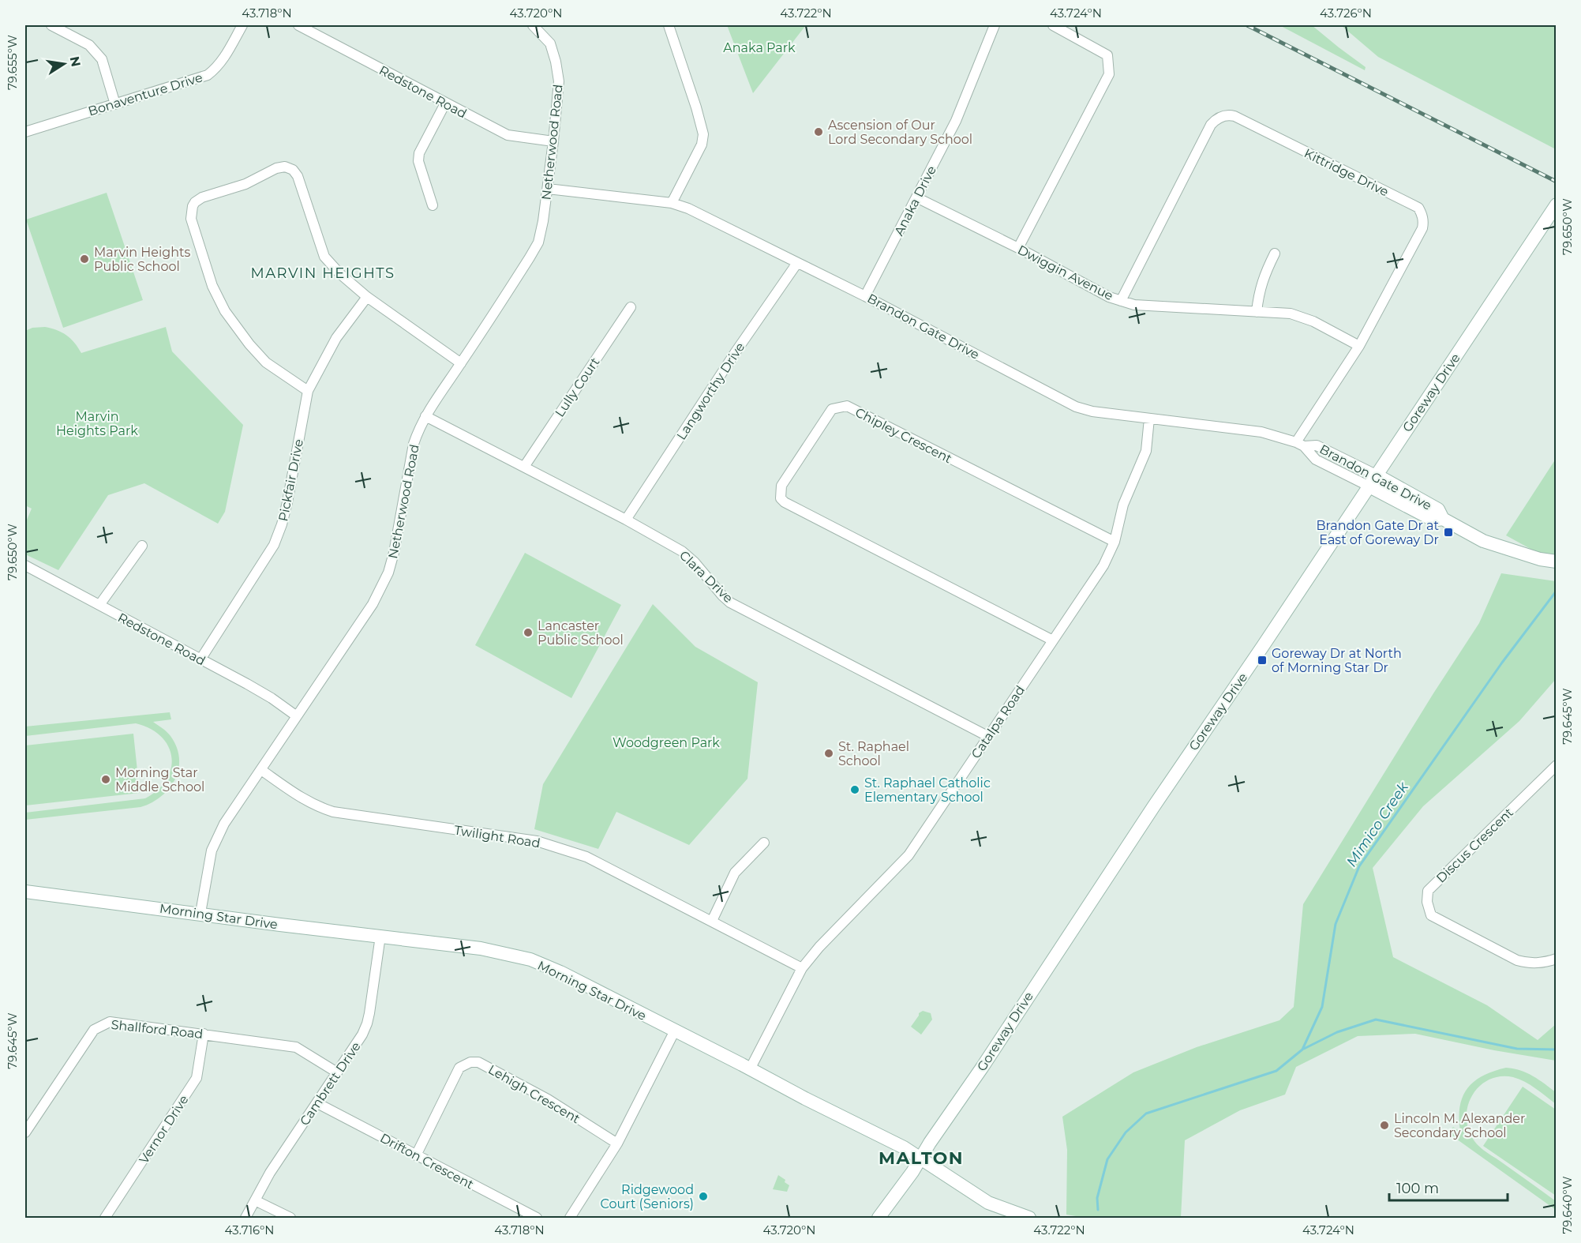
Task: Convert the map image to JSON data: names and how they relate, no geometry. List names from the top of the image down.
{
  "streets": {
    "street": [
      "Redstone Road",
      "Bonaventure Drive",
      "Netherwood Road",
      "Kittridge Drive",
      "Anaka Drive",
      "Dwiggin Avenue",
      "Brandon Gate Drive",
      "Lully Court",
      "Langworthy Drive",
      "Goreway Drive",
      "Chipley Crescent",
      "Pickfair Drive",
      "Clara Drive",
      "Catalpa Road",
      "Twilight Road",
      "Discus Crescent",
      "Morning Star Drive",
      "Shallford Road",
      "Cambrett Drive",
      "Lehigh Crescent",
      "Vernor Drive",
      "Drifton Crescent"
    ]
  },
  "crossings": [
    ["Redstone Road", "Netherwood Road"],
    ["Redstone Road", "Pickfair Drive"],
    ["Netherwood Road", "Brandon Gate Drive"],
    ["Netherwood Road", "Clara Drive"],
    ["Netherwood Road", "Twilight Road"],
    ["Netherwood Road", "Morning Star Drive"],
    ["Kittridge Drive", "Dwiggin Avenue"],
    ["Kittridge Drive", "Brandon Gate Drive"],
    ["Anaka Drive", "Dwiggin Avenue"],
    ["Anaka Drive", "Brandon Gate Drive"],
    ["Brandon Gate Drive", "Langworthy Drive"],
    ["Brandon Gate Drive", "Goreway Drive"],
    ["Brandon Gate Drive", "Catalpa Road"],
    ["Lully Court", "Clara Drive"],
    ["Langworthy Drive", "Clara Drive"],
    ["Goreway Drive", "Morning Star Drive"],
    ["Chipley Crescent", "Catalpa Road"],
    ["Clara Drive", "Catalpa Road"],
    ["Catalpa Road", "Twilight Road"],
    ["Catalpa Road", "Morning Star Drive"],
    ["Morning Star Drive", "Cambrett Drive"],
    ["Shallford Road", "Cambrett Drive"],
    ["Shallford Road", "Vernor Drive"],
    ["Cambrett Drive", "Drifton Crescent"],
    ["Lehigh Crescent", "Drifton Crescent"]
  ],
  "districts": ["MARVIN HEIGHTS", "MALTON"],
  "water": ["Mimico Creek"],
  "parks": ["Anaka Park", "Marvin Heights Park", "Woodgreen Park"],
  "places": {
    "other": [
      "Ascension of Our Lord Secondary School",
      "Marvin Heights Public School",
      "Lancaster Public School",
      "St. Raphael School",
      "Morning Star Middle School",
      "St. Raphael Catholic Elementary School",
      "Lincoln M. Alexander Secondary School",
      "Ridgewood Court (Seniors)"
    ],
    "transit": ["Brandon Gate Dr at East of Goreway Dr", "Goreway Dr at North of Morning Star Dr"]
  },
  "scale_bar": "100 m",
  "north": "right",
  "coordinates": [
    "43.718°N",
    "43.720°N",
    "43.722°N",
    "43.724°N",
    "43.726°N",
    "79.655°W",
    "79.650°W",
    "79.645°W",
    "79.640°W",
    "43.716°N"
  ]
}
